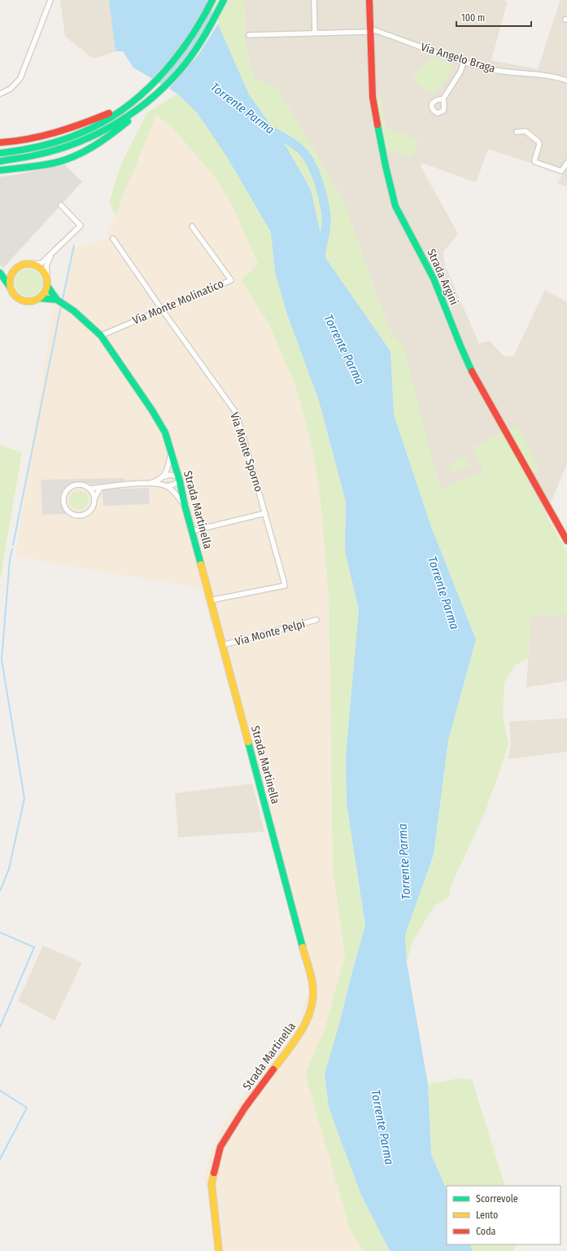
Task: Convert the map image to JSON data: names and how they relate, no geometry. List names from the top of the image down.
{
  "streets": {
    "main road": ["Strada Argini", "Strada Martinella"],
    "street": [
      "Via Angelo Braga",
      "Via Monte Molinatico",
      "Via Monte Sporno",
      "Via Monte Pelpi"
    ]
  },
  "crossings": [
    ["Via Angelo Braga", "Strada Argini"],
    ["Via Monte Molinatico", "Via Monte Sporno"],
    ["Via Monte Molinatico", "Strada Martinella"],
    ["Via Monte Sporno", "Strada Martinella"],
    ["Strada Martinella", "Via Monte Pelpi"]
  ],
  "water": ["Torrente Parma"],
  "legend": ["Scorrevole", "Lento", "Coda"],
  "scale_bar": "100 m"
}
